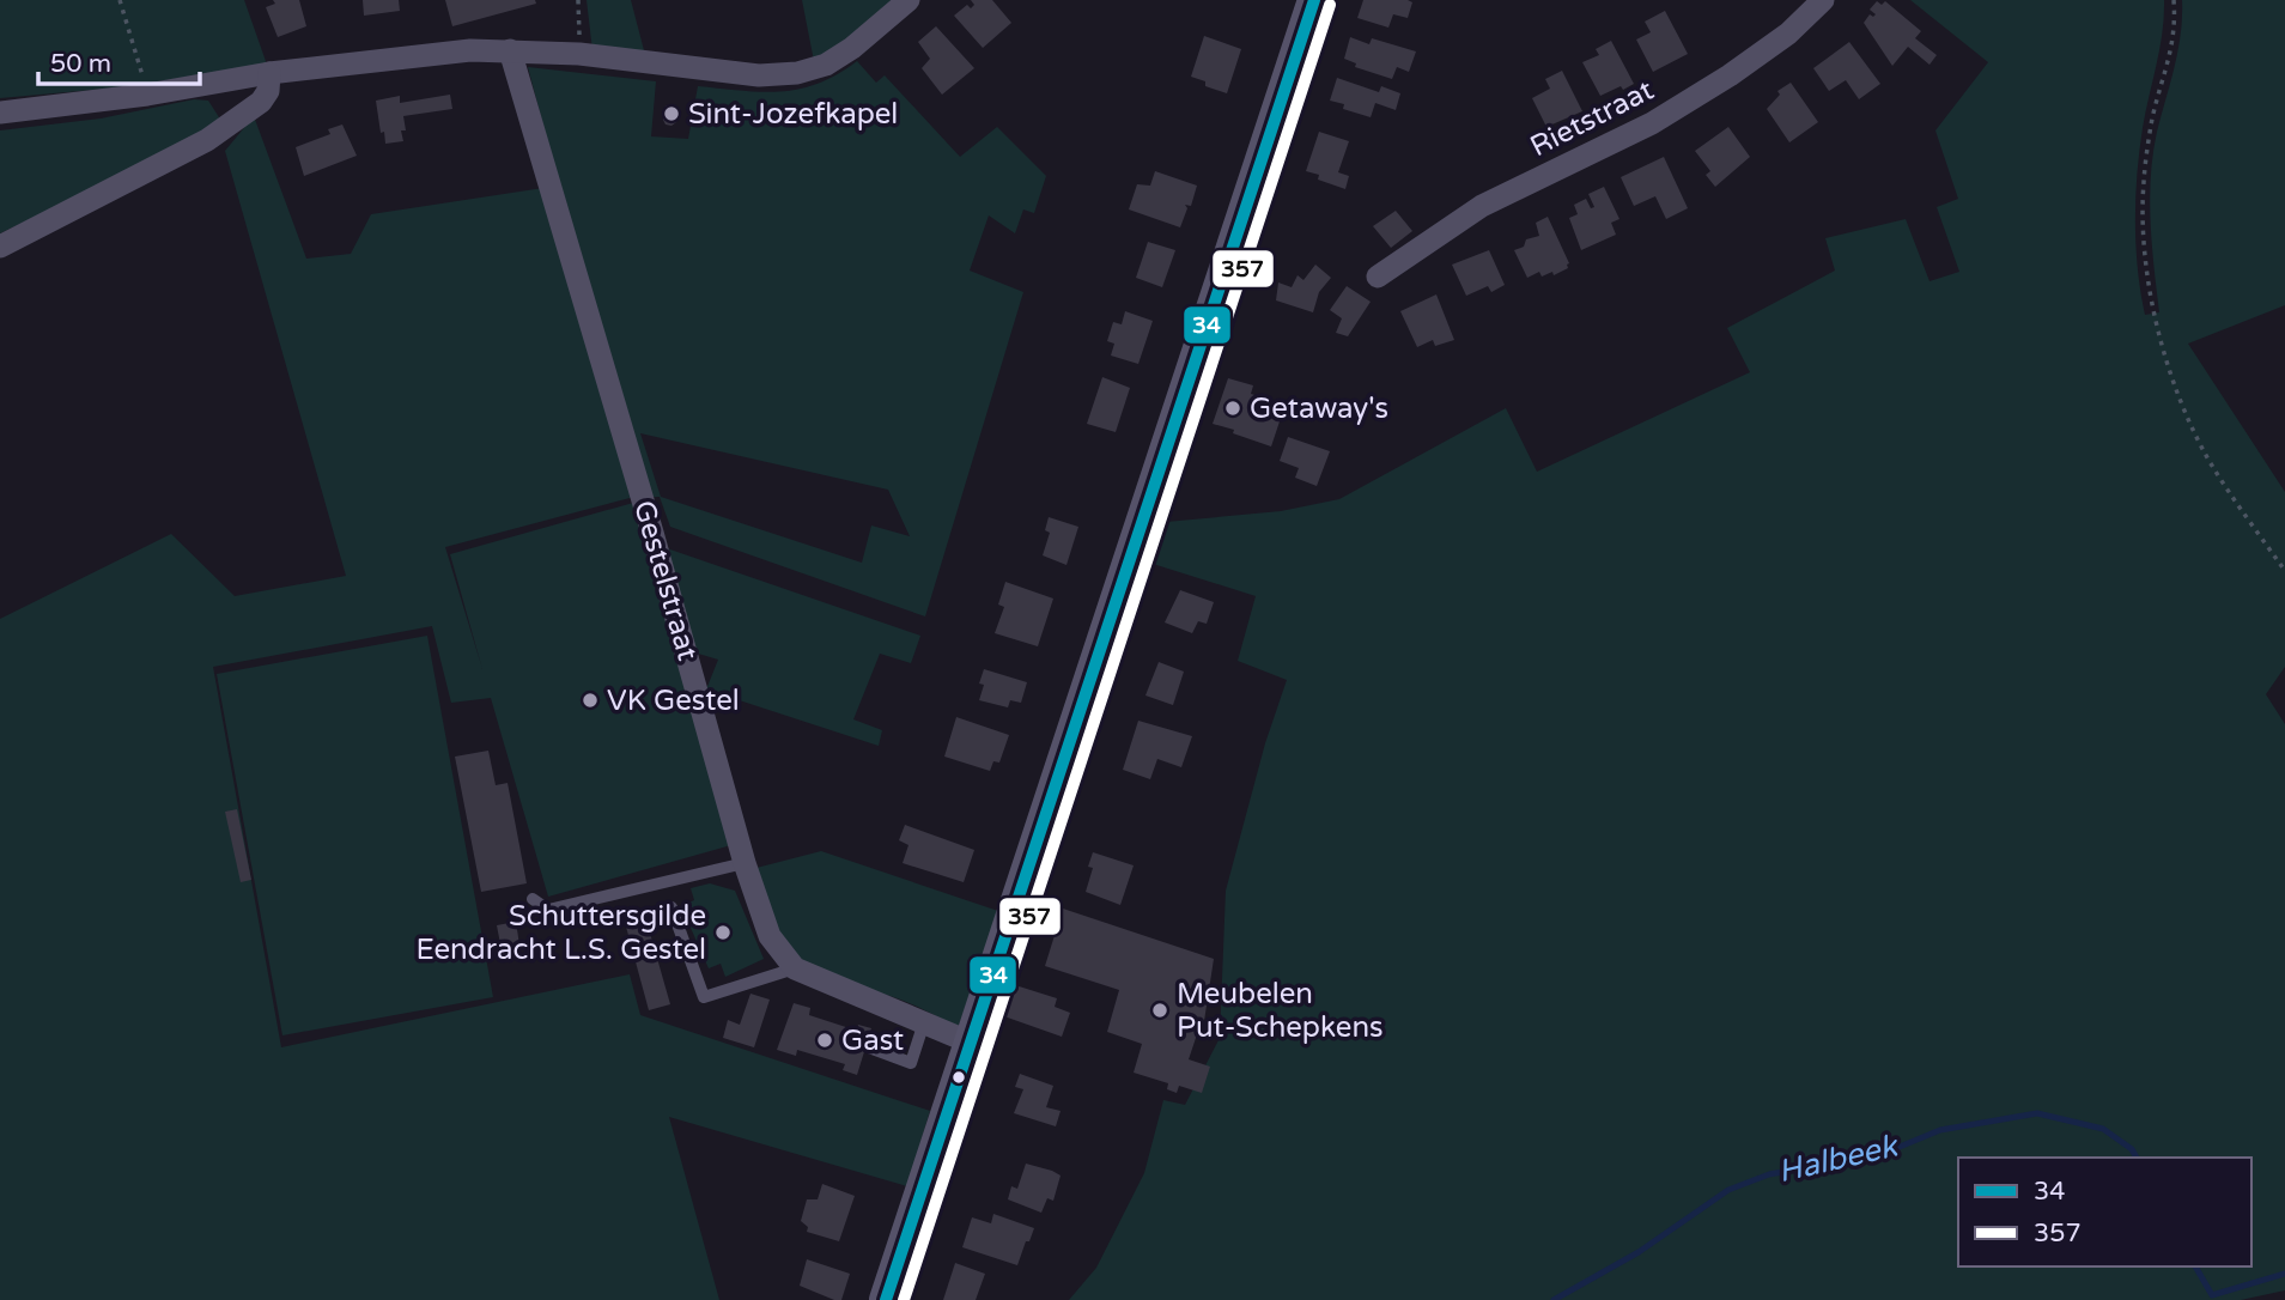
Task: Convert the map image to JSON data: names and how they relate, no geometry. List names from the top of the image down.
{
  "streets": {
    "street": ["Rietstraat", "Gestelstraat"]
  },
  "water": ["Halbeek"],
  "places": [
    "Sint-Jozefkapel",
    "Getaway's",
    "VK Gestel",
    "Schuttersgilde Eendracht L.S. Gestel",
    "Meubelen Put-Schepkens",
    "Gast"
  ],
  "lines": ["transit line 34", "transit line 357"],
  "legend": ["34", "357"],
  "scale_bar": "50 m"
}
